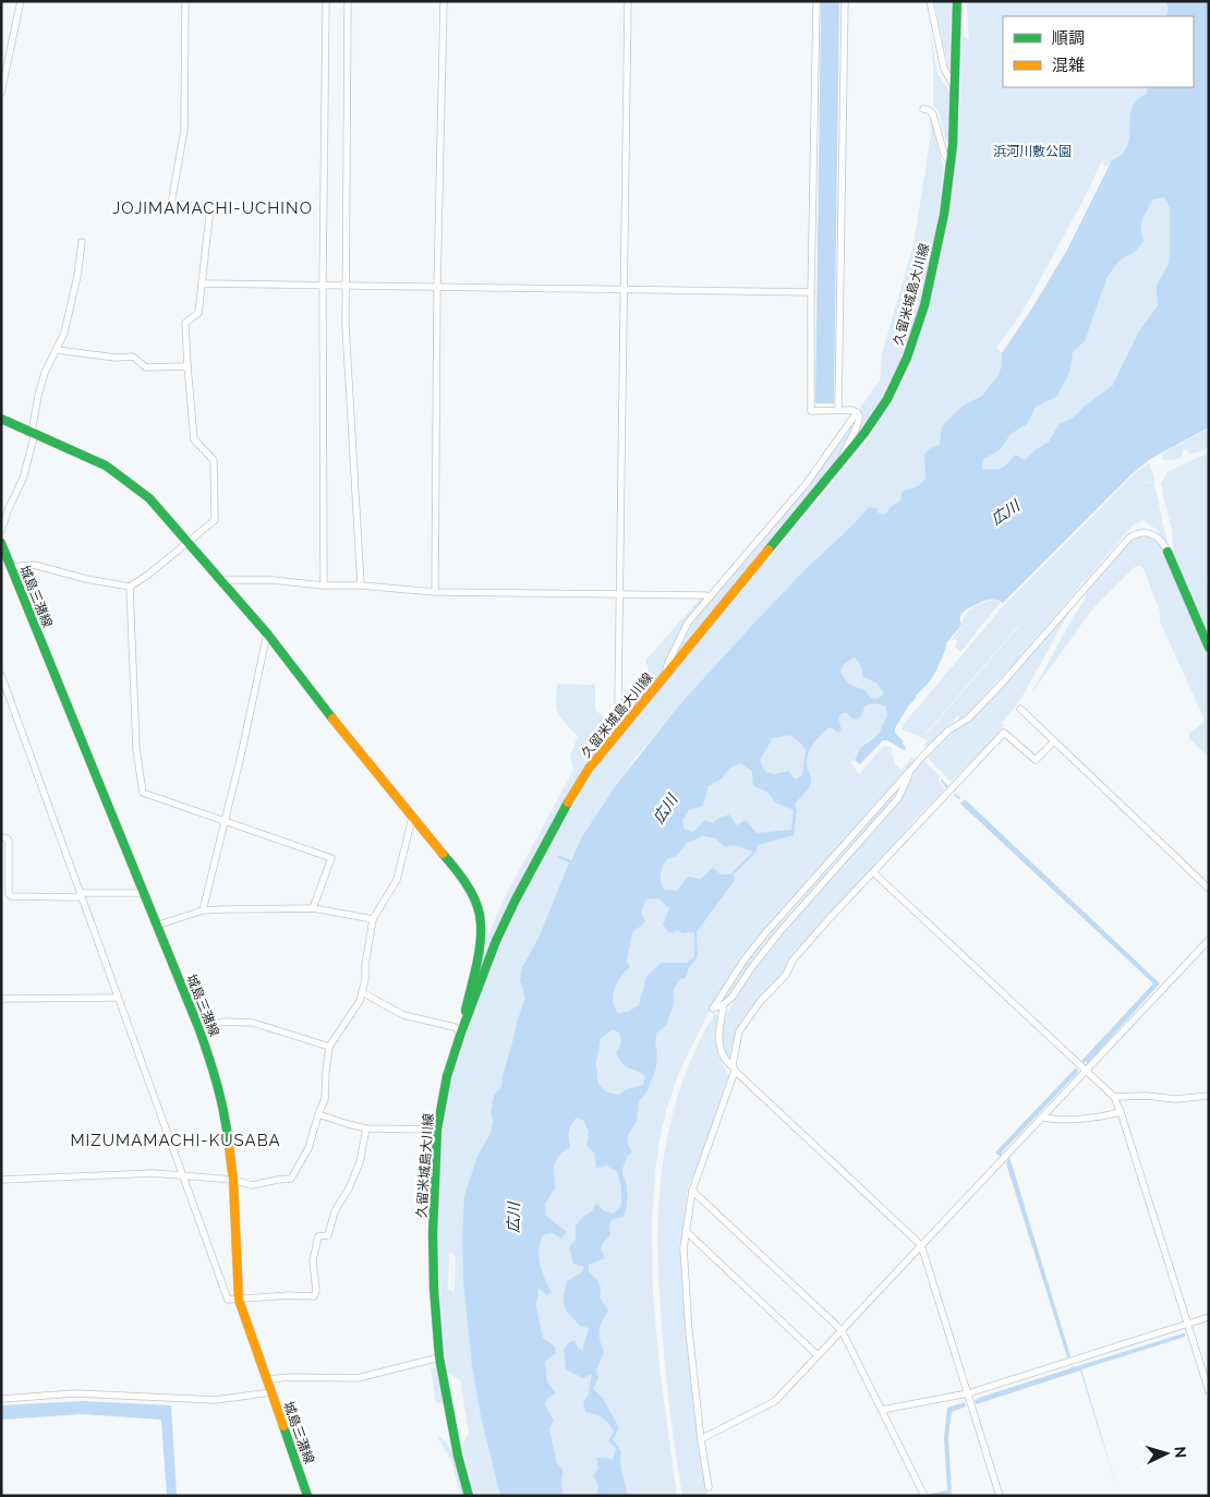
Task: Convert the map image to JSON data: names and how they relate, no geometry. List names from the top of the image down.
{
  "streets": {
    "main road": ["久留米城島大川線", "城島三潴線"]
  },
  "districts": ["JOJIMAMACHI-UCHINO", "MIZUMAMACHI-KUSABA"],
  "water": ["広川"],
  "parks": ["浜河川敷公園"],
  "legend": ["順調", "混雑"],
  "north": "right"
}
